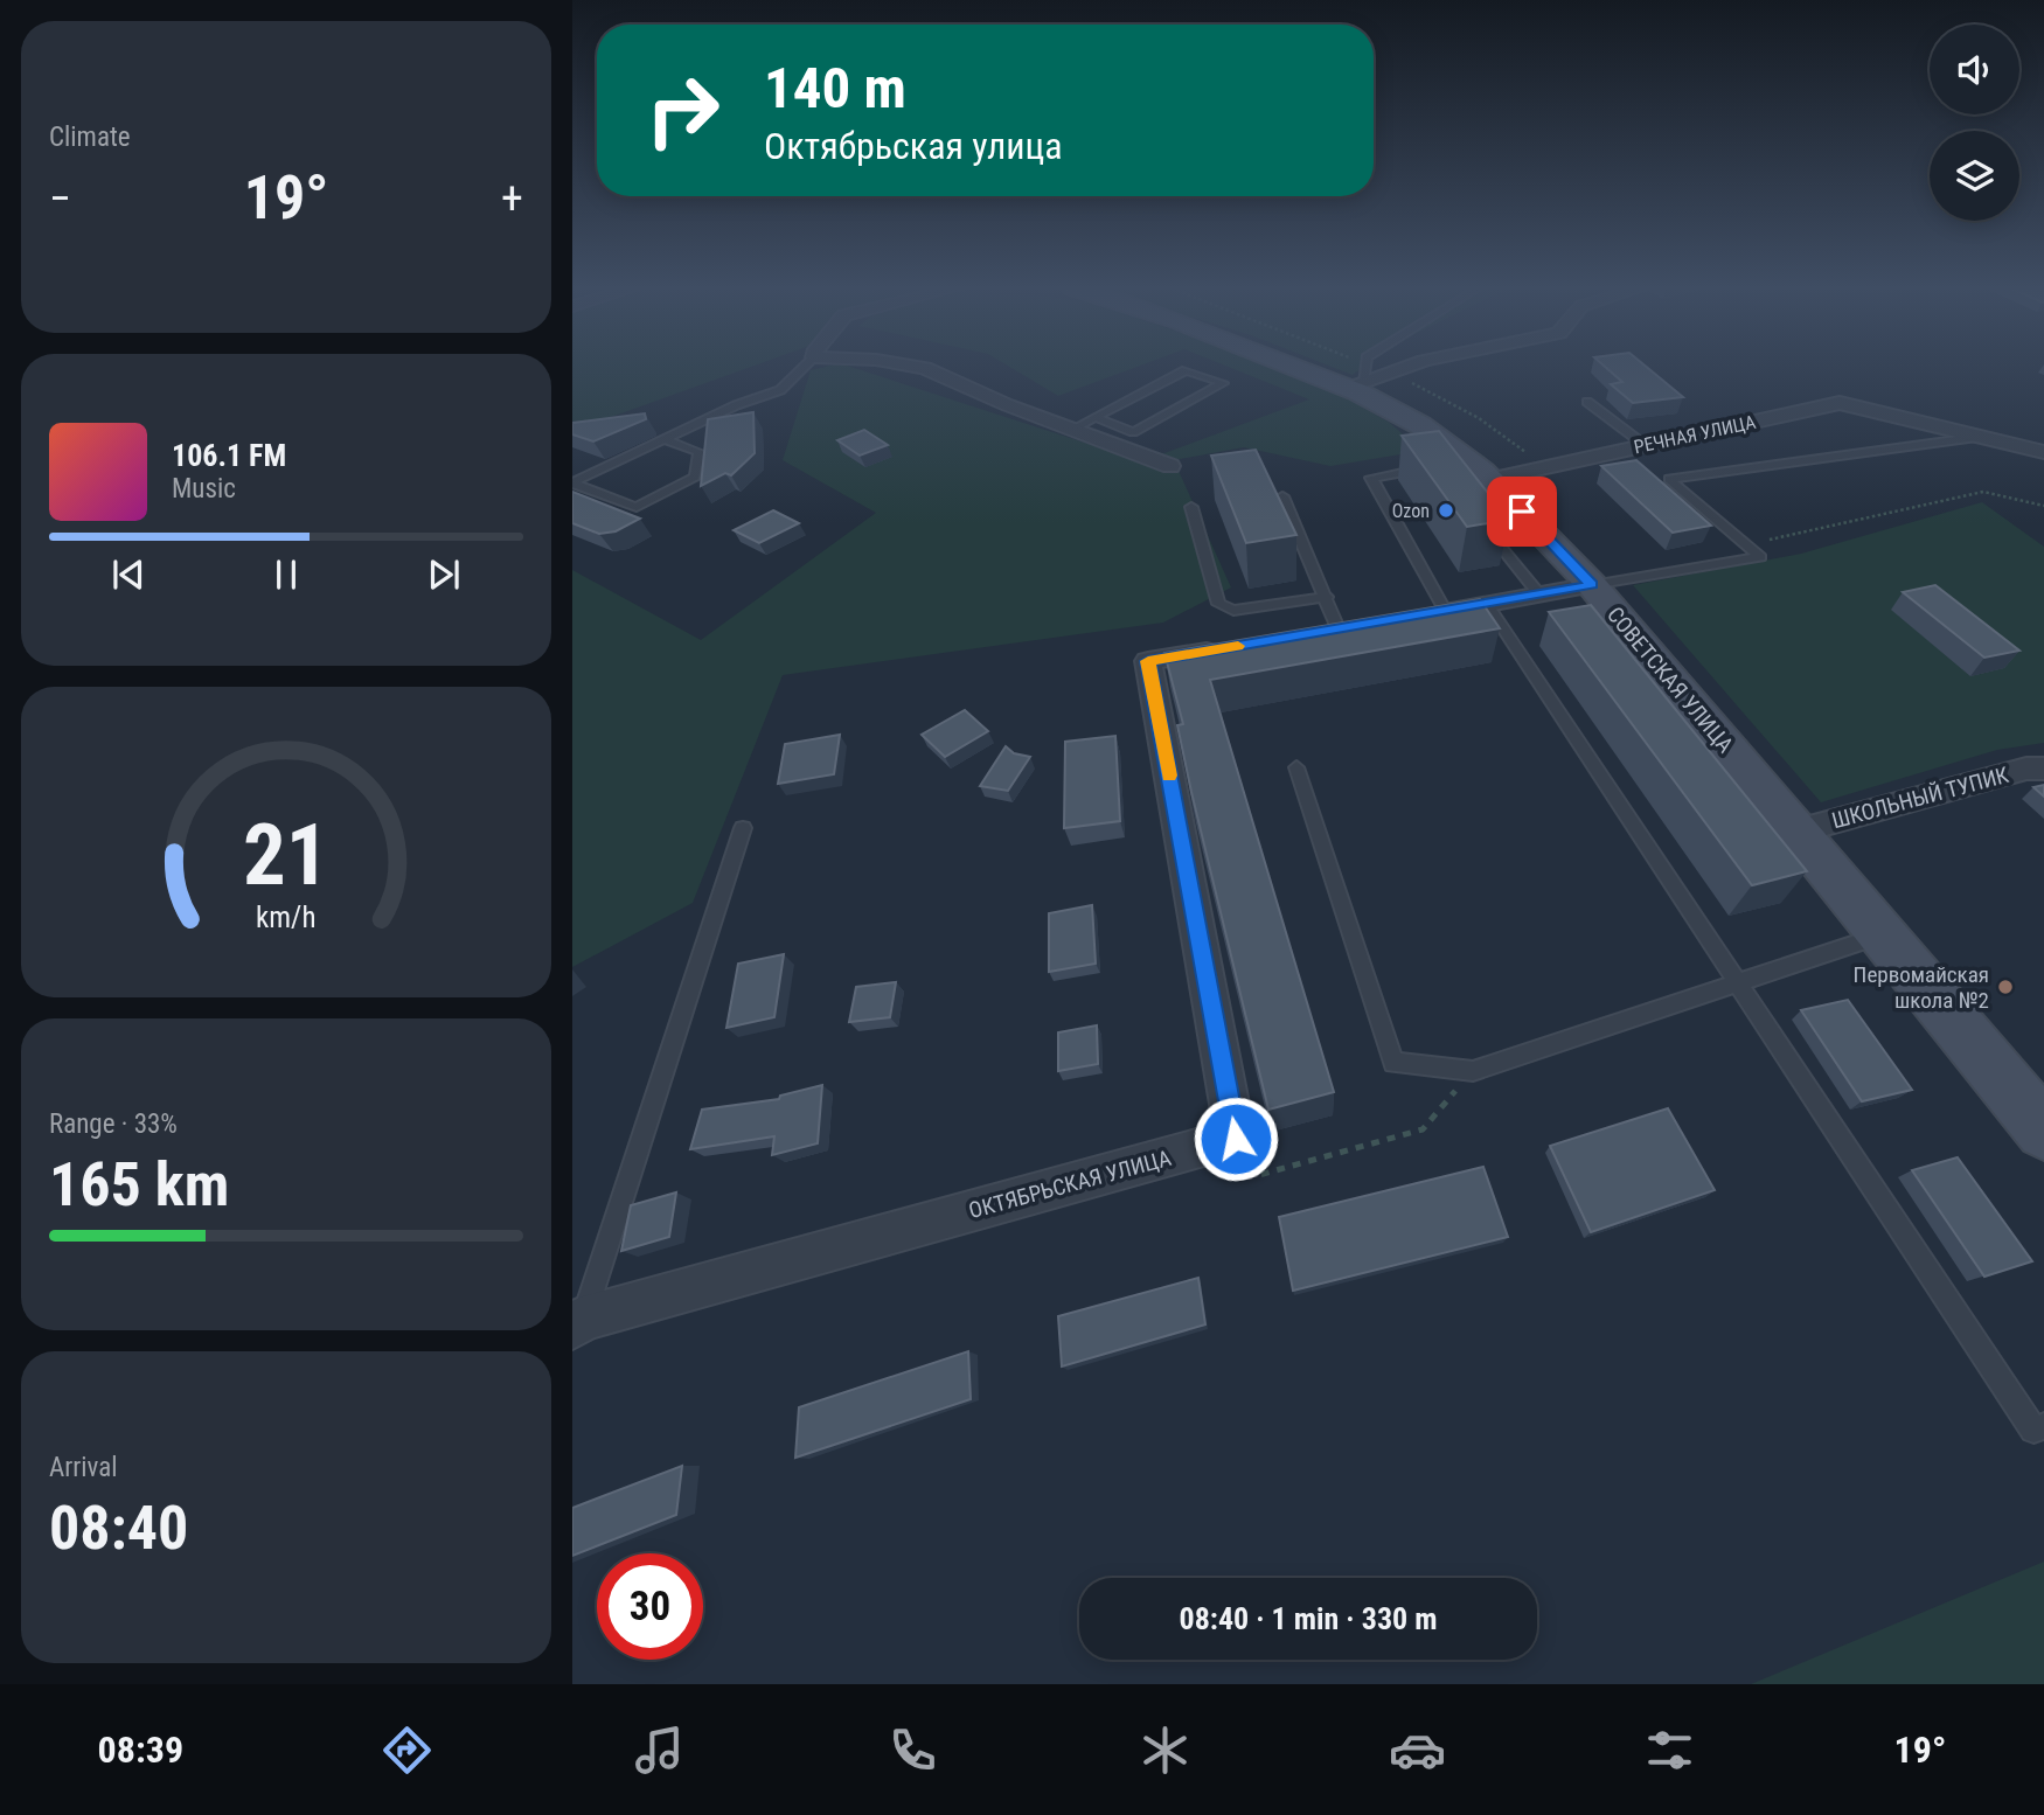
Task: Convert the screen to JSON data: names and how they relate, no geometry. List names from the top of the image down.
{
  "streets": {
    "main road": ["СОВЕТСКАЯ УЛИЦА"],
    "street": ["РЕЧНАЯ УЛИЦА", "ШКОЛЬНЫЙ ТУПИК", "ОКТЯБРЬСКАЯ УЛИЦА"]
  },
  "crossings": [
    ["РЕЧНАЯ УЛИЦА", "СОВЕТСКАЯ УЛИЦА"],
    ["СОВЕТСКАЯ УЛИЦА", "ШКОЛЬНЫЙ ТУПИК"]
  ],
  "places": ["Ozon", "Первомайская школа №2"],
  "page": {
    "tile": [
      "Climate",
      ["Range · 33%", "165 km"],
      ["Arrival", "08:40"]
    ],
    "turn": ["140 m", "Октябрьская улица"],
    "heat": ["−", "19°", "+"],
    "song": ["106.1 FM", "Music"],
    "limit": "30",
    "trip": "08:40 · 1 min · 330 m",
    "tabs": ["08:39", "19°"],
    "gauge": ["21", "km/h"]
  }
}
